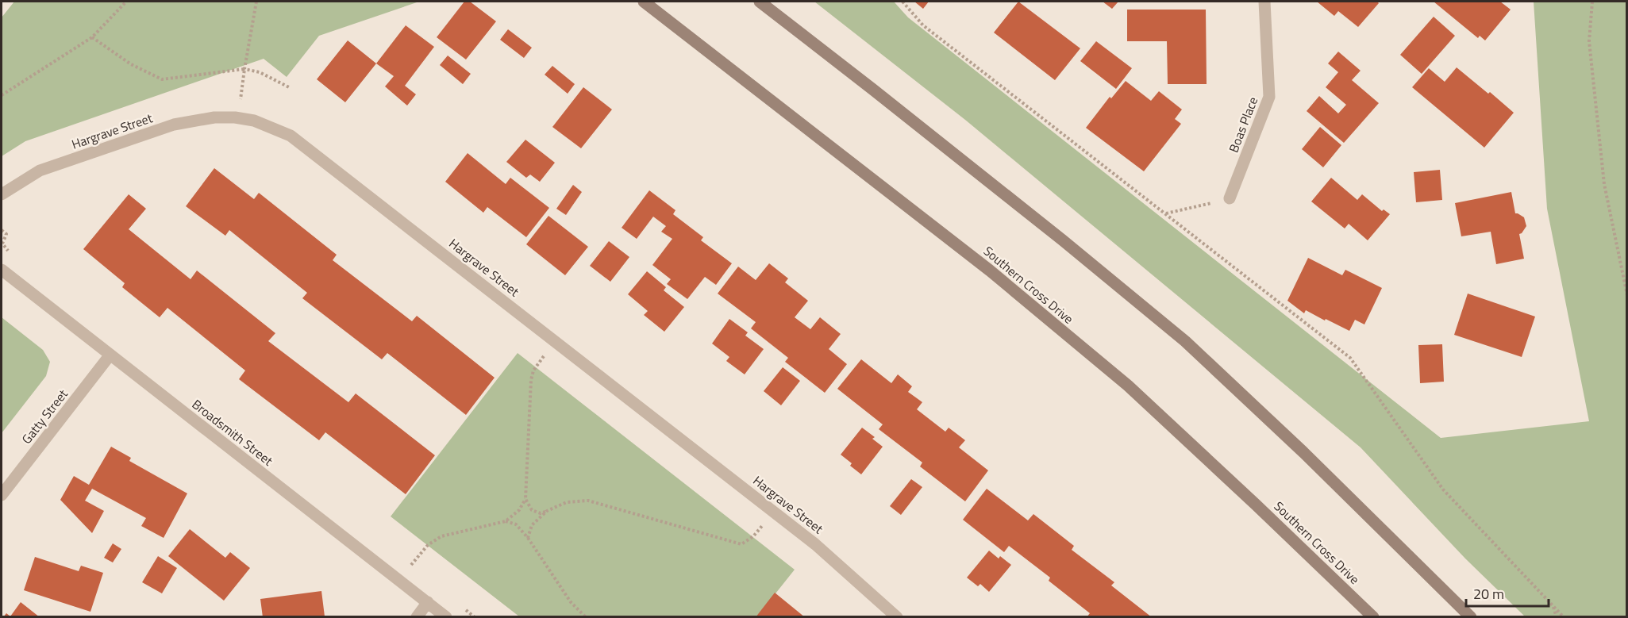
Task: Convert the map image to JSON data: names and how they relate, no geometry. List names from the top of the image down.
{
  "streets": {
    "main road": ["Southern Cross Drive"],
    "street": [
      "Boas Place",
      "Hargrave Street",
      "Gatty Street",
      "Broadsmith Street"
    ]
  },
  "crossings": [
    ["Gatty Street", "Broadsmith Street"]
  ],
  "scale_bar": "20 m"
}
